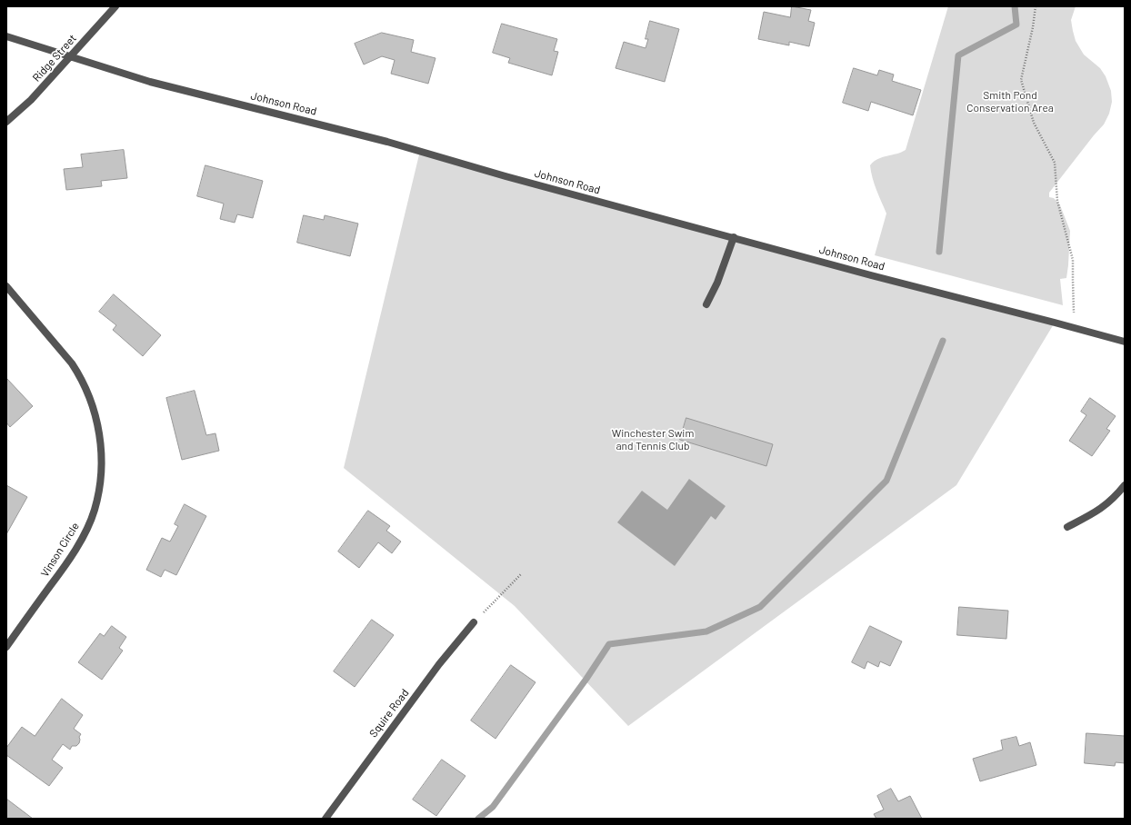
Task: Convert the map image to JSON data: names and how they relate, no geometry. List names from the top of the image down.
{
  "streets": {
    "street": [
      "Ridge Street",
      "Johnson Road",
      "Vinson Circle",
      "Squire Road"
    ]
  },
  "crossings": [
    ["Ridge Street", "Johnson Road"]
  ],
  "parks": ["Smith Pond Conservation Area", "Winchester Swim and Tennis Club"]
}
